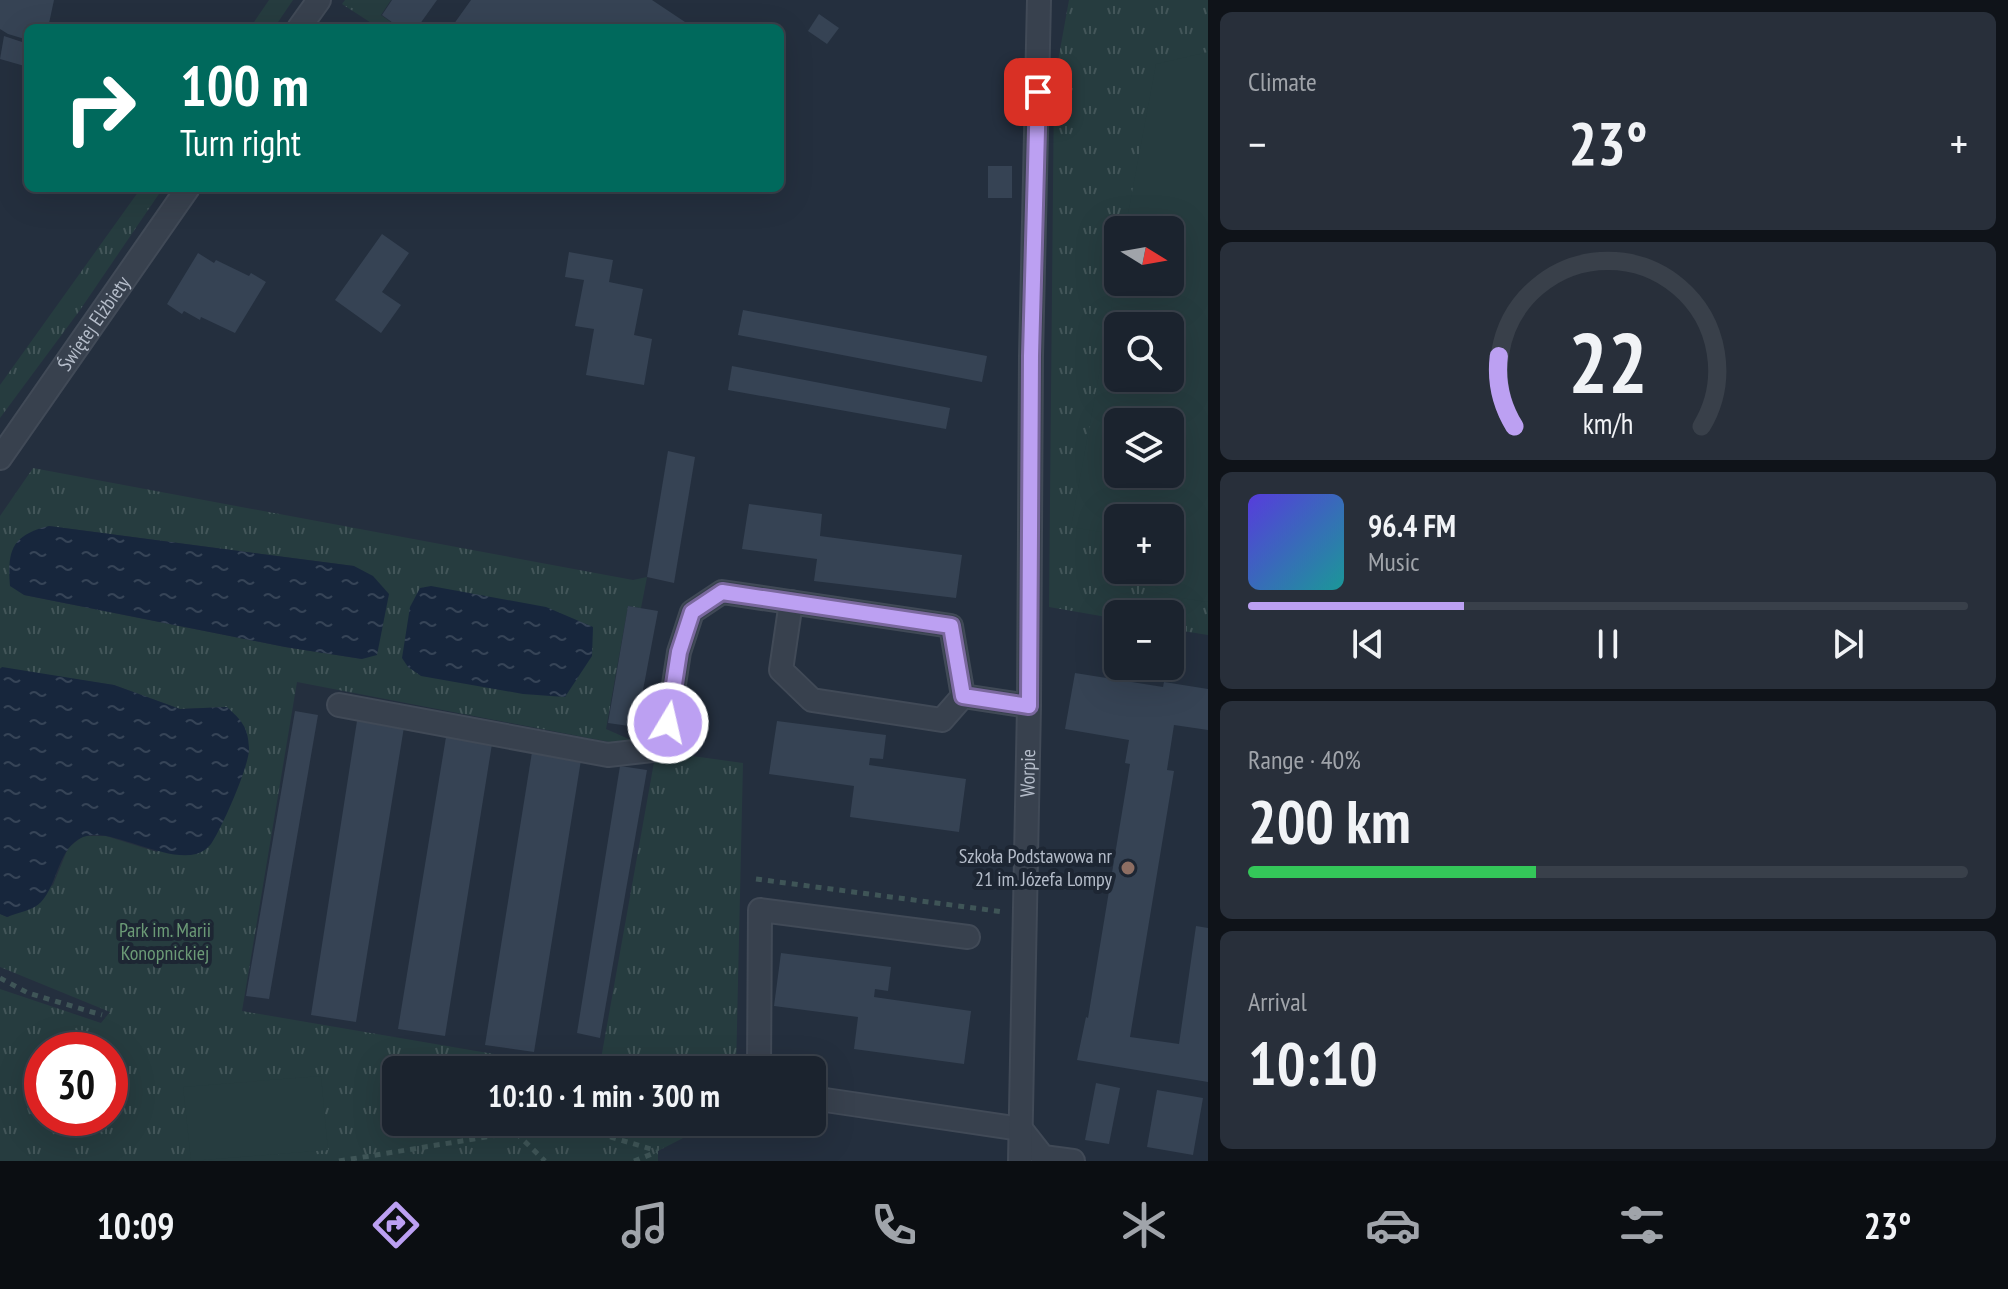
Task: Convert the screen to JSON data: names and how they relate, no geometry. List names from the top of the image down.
{
  "streets": {
    "street": ["Świętej Elżbiety", "Worpie"]
  },
  "parks": ["Park im. Marii Konopnickiej"],
  "places": ["Szkoła Podstawowa nr 21 im. Józefa Lompy"],
  "north": "right",
  "page": {
    "tile": [
      "Climate",
      ["Range · 40%", "200 km"],
      ["Arrival", "10:10"]
    ],
    "turn": ["100 m", "Turn right"],
    "heat": ["−", "23°", "+"],
    "map_buttons": ["+", "−"],
    "song": ["96.4 FM", "Music"],
    "limit": "30",
    "trip": "10:10 · 1 min · 300 m",
    "tabs": ["10:09", "23°"],
    "gauge": ["22", "km/h"]
  }
}
